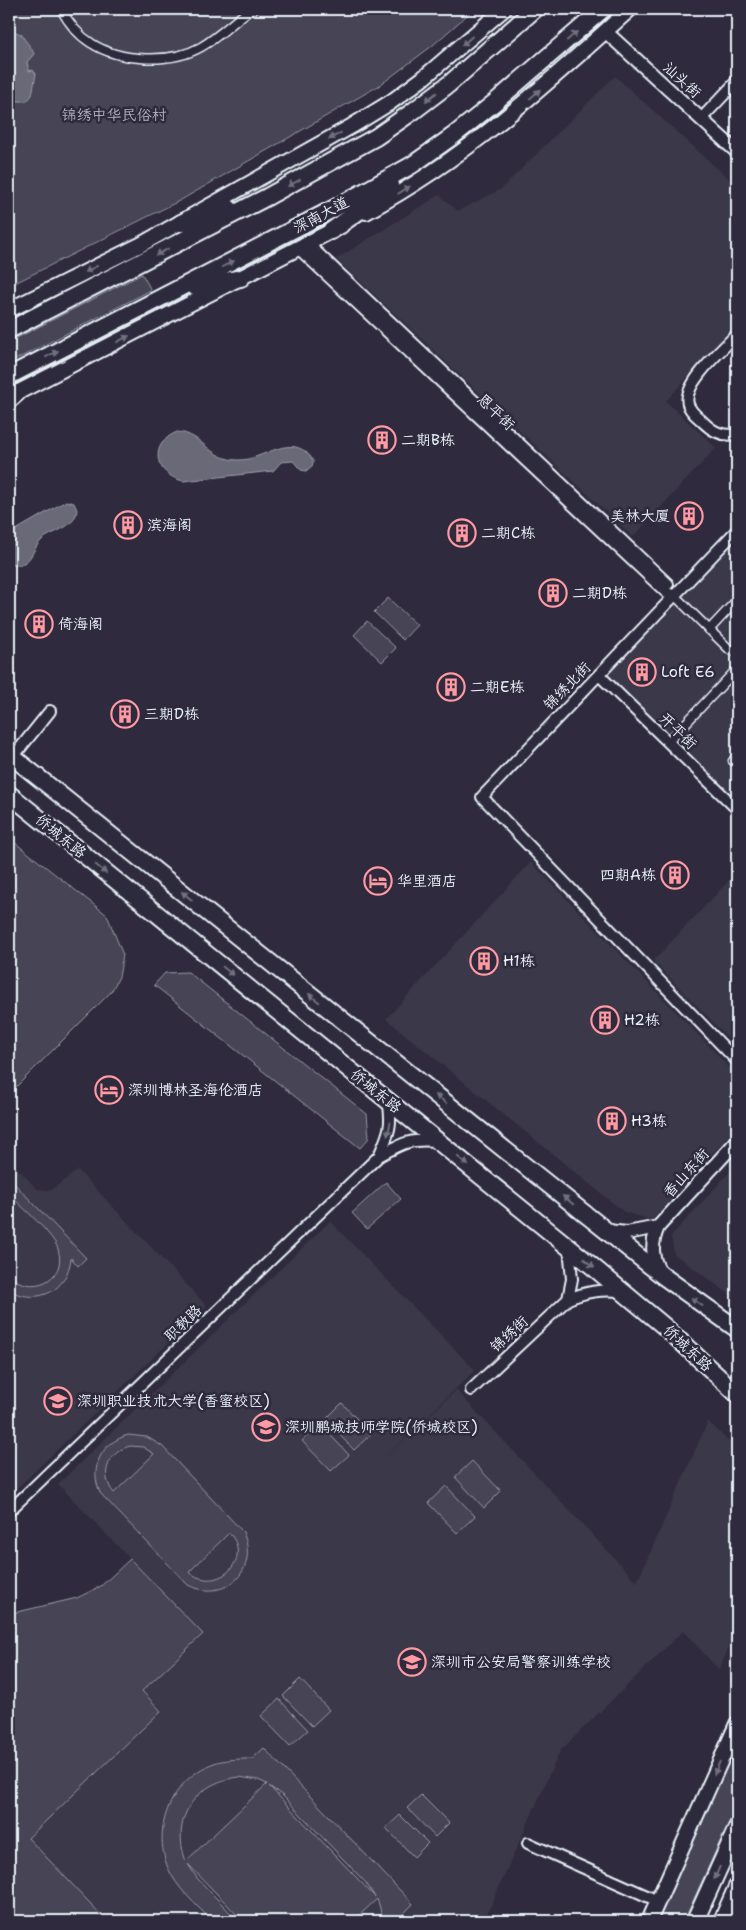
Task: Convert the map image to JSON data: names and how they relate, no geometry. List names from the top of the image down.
{
  "streets": {
    "main road": ["深南大道", "侨城东路"],
    "street": [
      "汕头街",
      "恩平街",
      "锦绣北街",
      "开平街",
      "香山东街",
      "职教路",
      "锦绣街"
    ]
  },
  "crossings": [
    ["恩平街", "锦绣北街"],
    ["锦绣北街", "开平街"],
    ["侨城东路", "香山东街"],
    ["侨城东路", "职教路"],
    ["侨城东路", "锦绣街"]
  ],
  "parks": ["锦绣中华民俗村"],
  "places": {
    "building": [
      "二期B栋",
      "美林大厦",
      "滨海阁",
      "二期C栋",
      "二期D栋",
      "倚海阁",
      "Loft E6",
      "二期E栋",
      "三期D栋",
      "四期A栋",
      "H1栋",
      "H2栋",
      "H3栋"
    ],
    "hotel": ["华里酒店", "深圳博林圣海伦酒店"],
    "school or university": ["深圳职业技术大学(香蜜校区)", "深圳鹏城技师学院(侨城校区)", "深圳市公安局警察训练学校"]
  }
}
